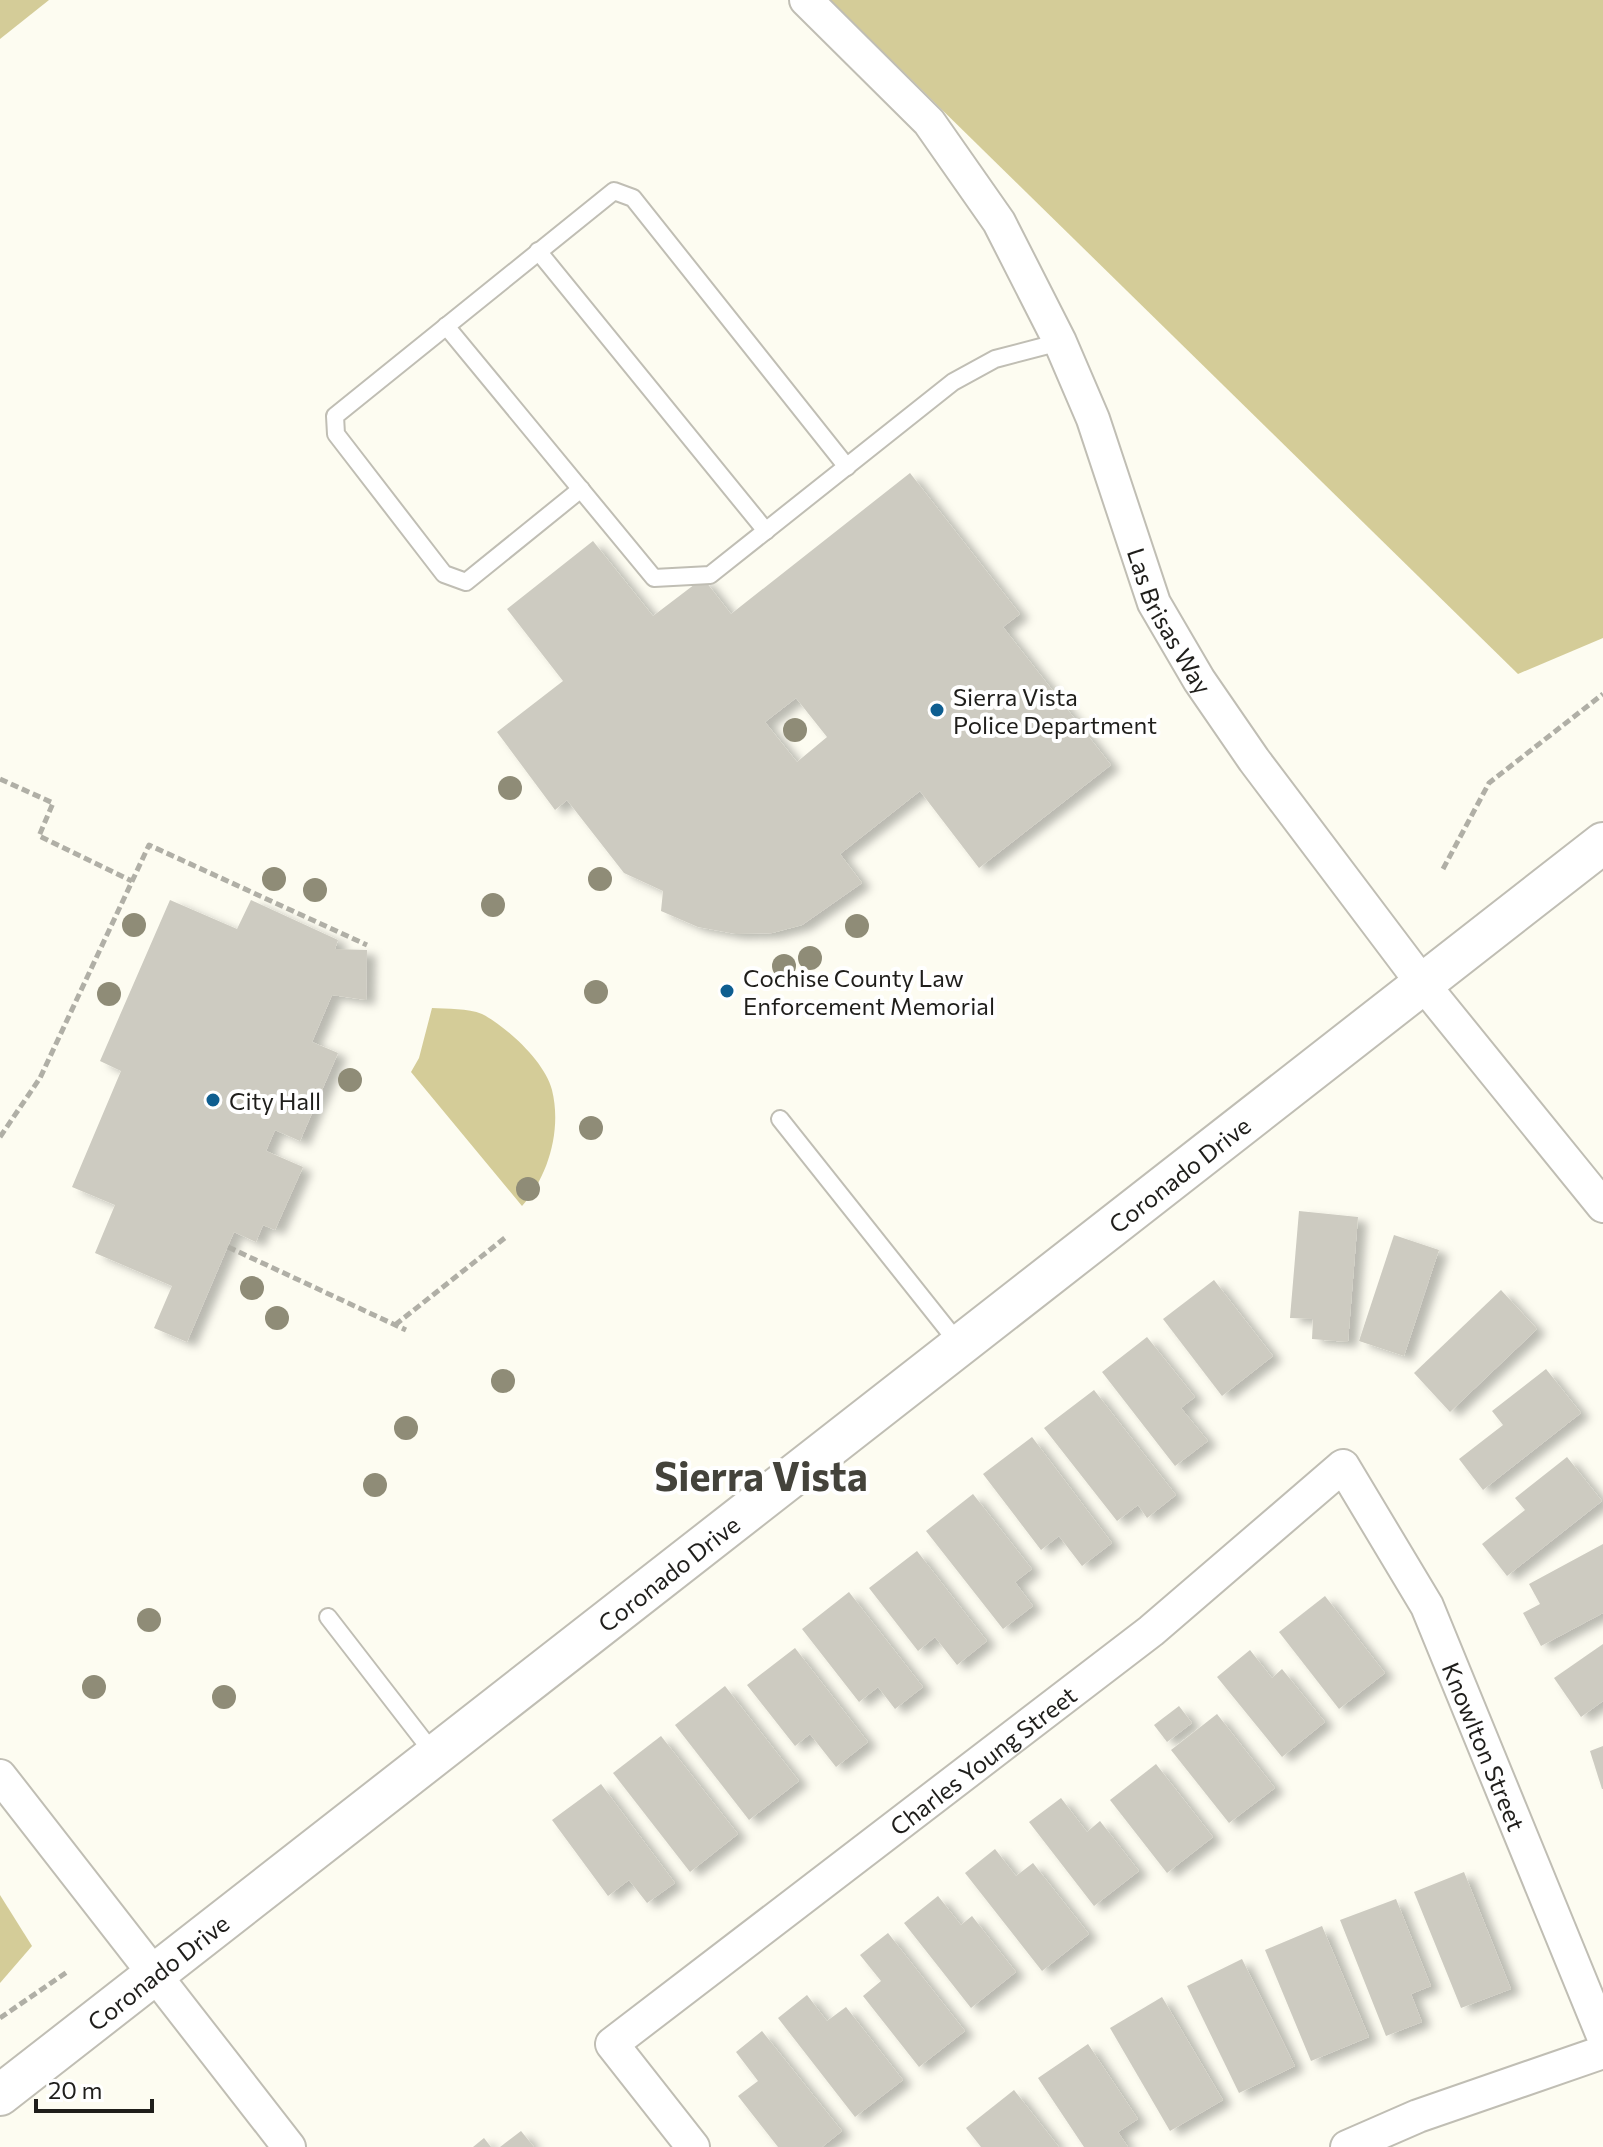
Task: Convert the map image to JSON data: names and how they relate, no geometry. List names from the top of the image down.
{
  "streets": {
    "street": [
      "Las Brisas Way",
      "Coronado Drive",
      "Knowlton Street",
      "Charles Young Street"
    ]
  },
  "crossings": [
    ["Las Brisas Way", "Coronado Drive"],
    ["Knowlton Street", "Charles Young Street"]
  ],
  "districts": ["Sierra Vista"],
  "places": ["Sierra Vista Police Department", "Cochise County Law Enforcement Memorial", "City Hall"],
  "scale_bar": "20 m"
}
